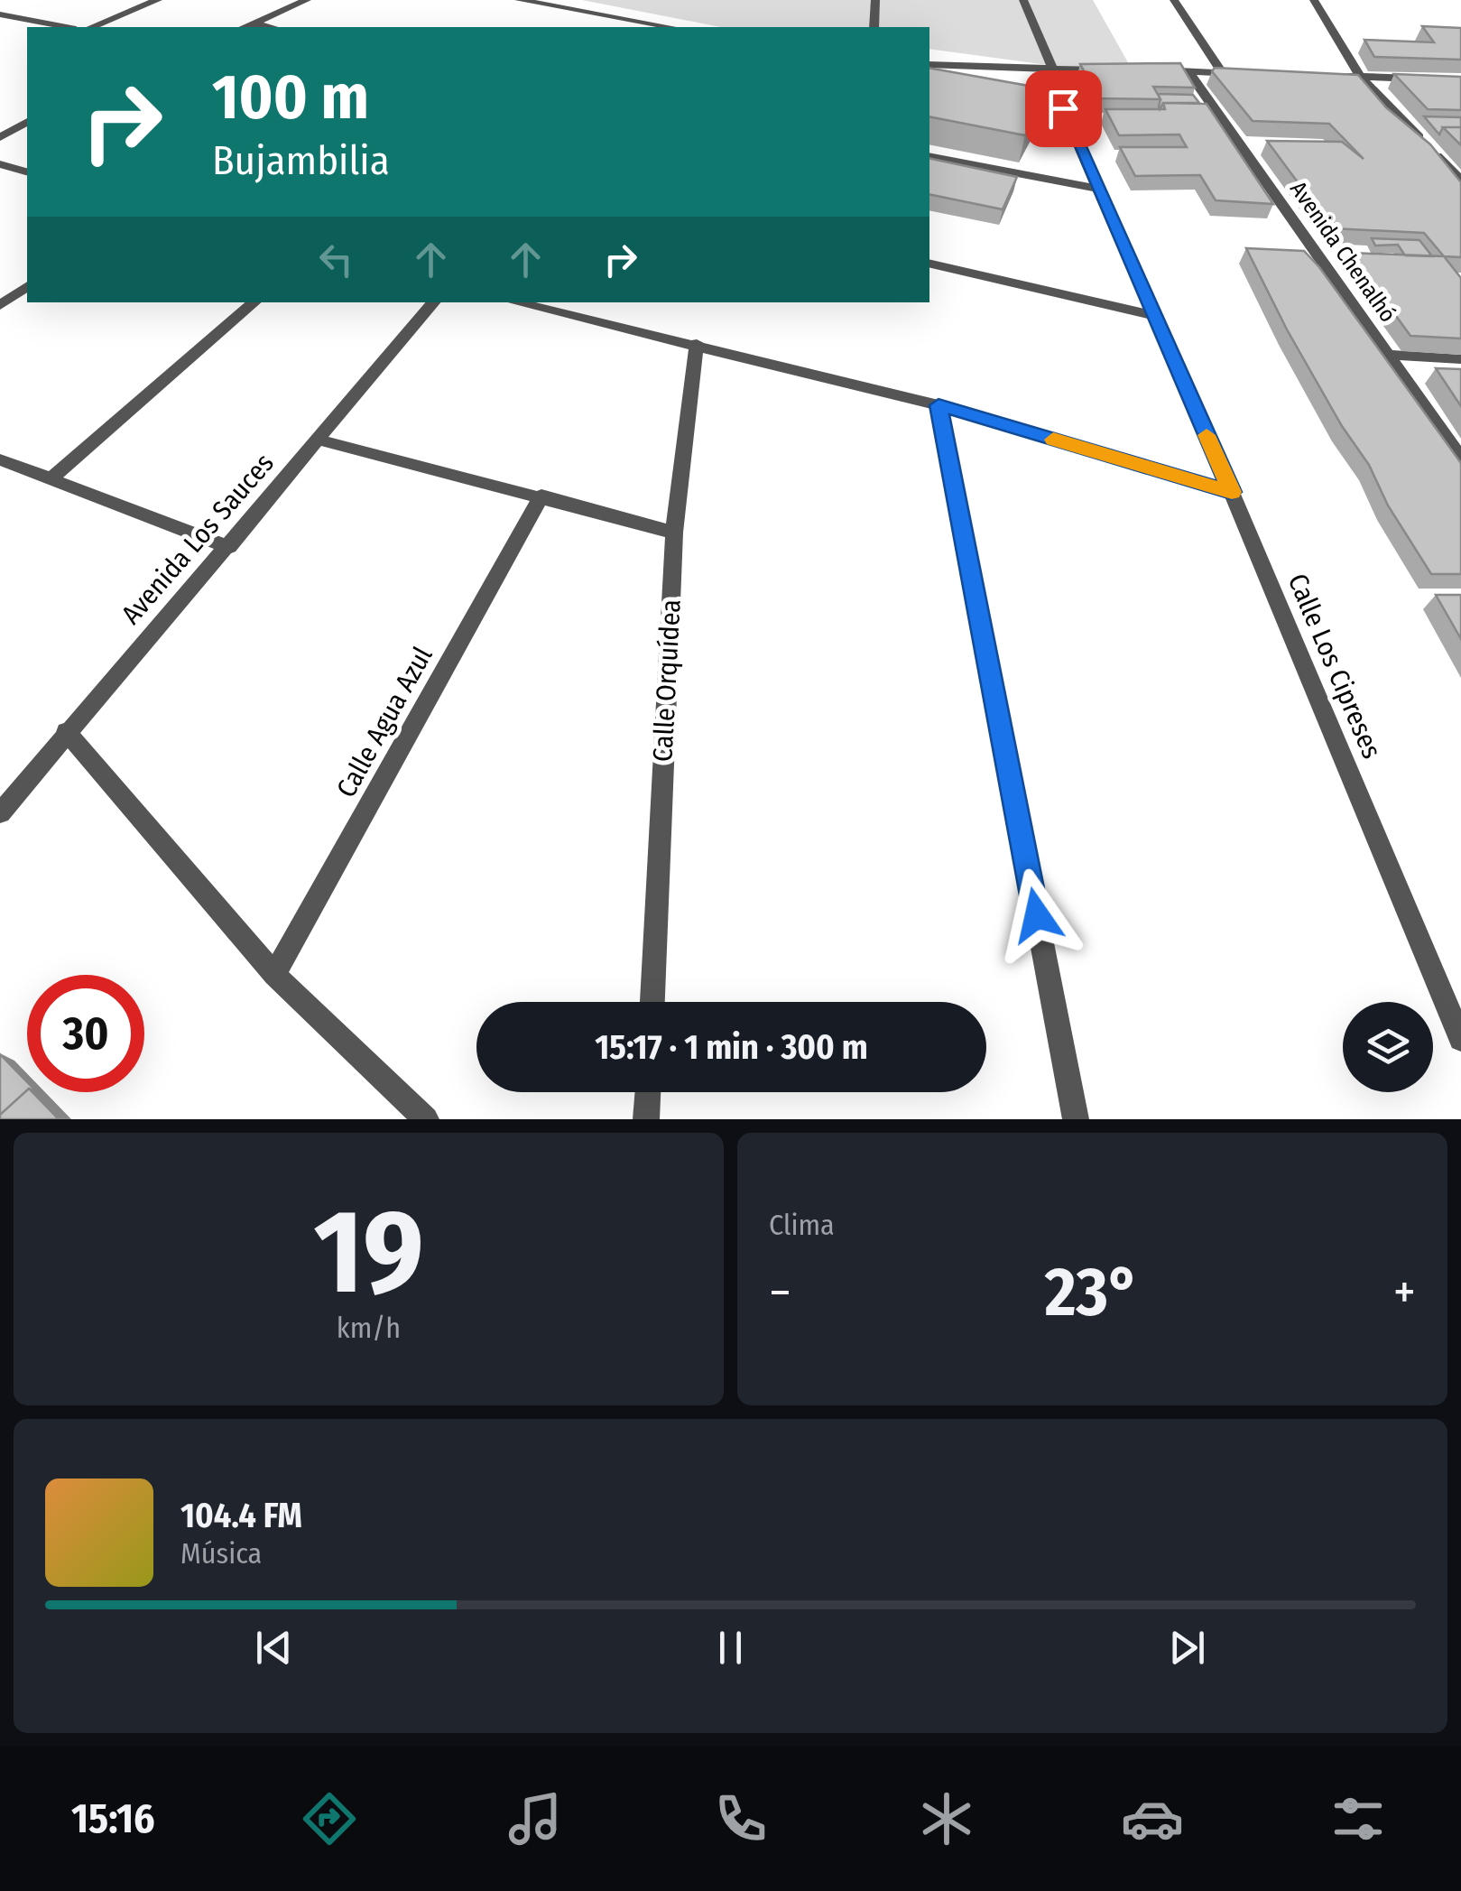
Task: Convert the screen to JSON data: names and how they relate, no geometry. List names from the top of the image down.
{
  "streets": {
    "street": [
      "Avenida Chenalhó",
      "Avenida Los Sauces",
      "Calle Los Cipreses",
      "Calle Orquídea",
      "Calle Agua Azul"
    ]
  },
  "page": {
    "turn": ["100 m", "Bujambilia"],
    "limit": "30",
    "trip": "15:17 · 1 min · 300 m",
    "tile": [
      ["19", "km/h"],
      "Clima"
    ],
    "heat": ["−", "23°", "+"],
    "song": ["104.4 FM", "Música"],
    "tabs": "15:16"
  }
}
